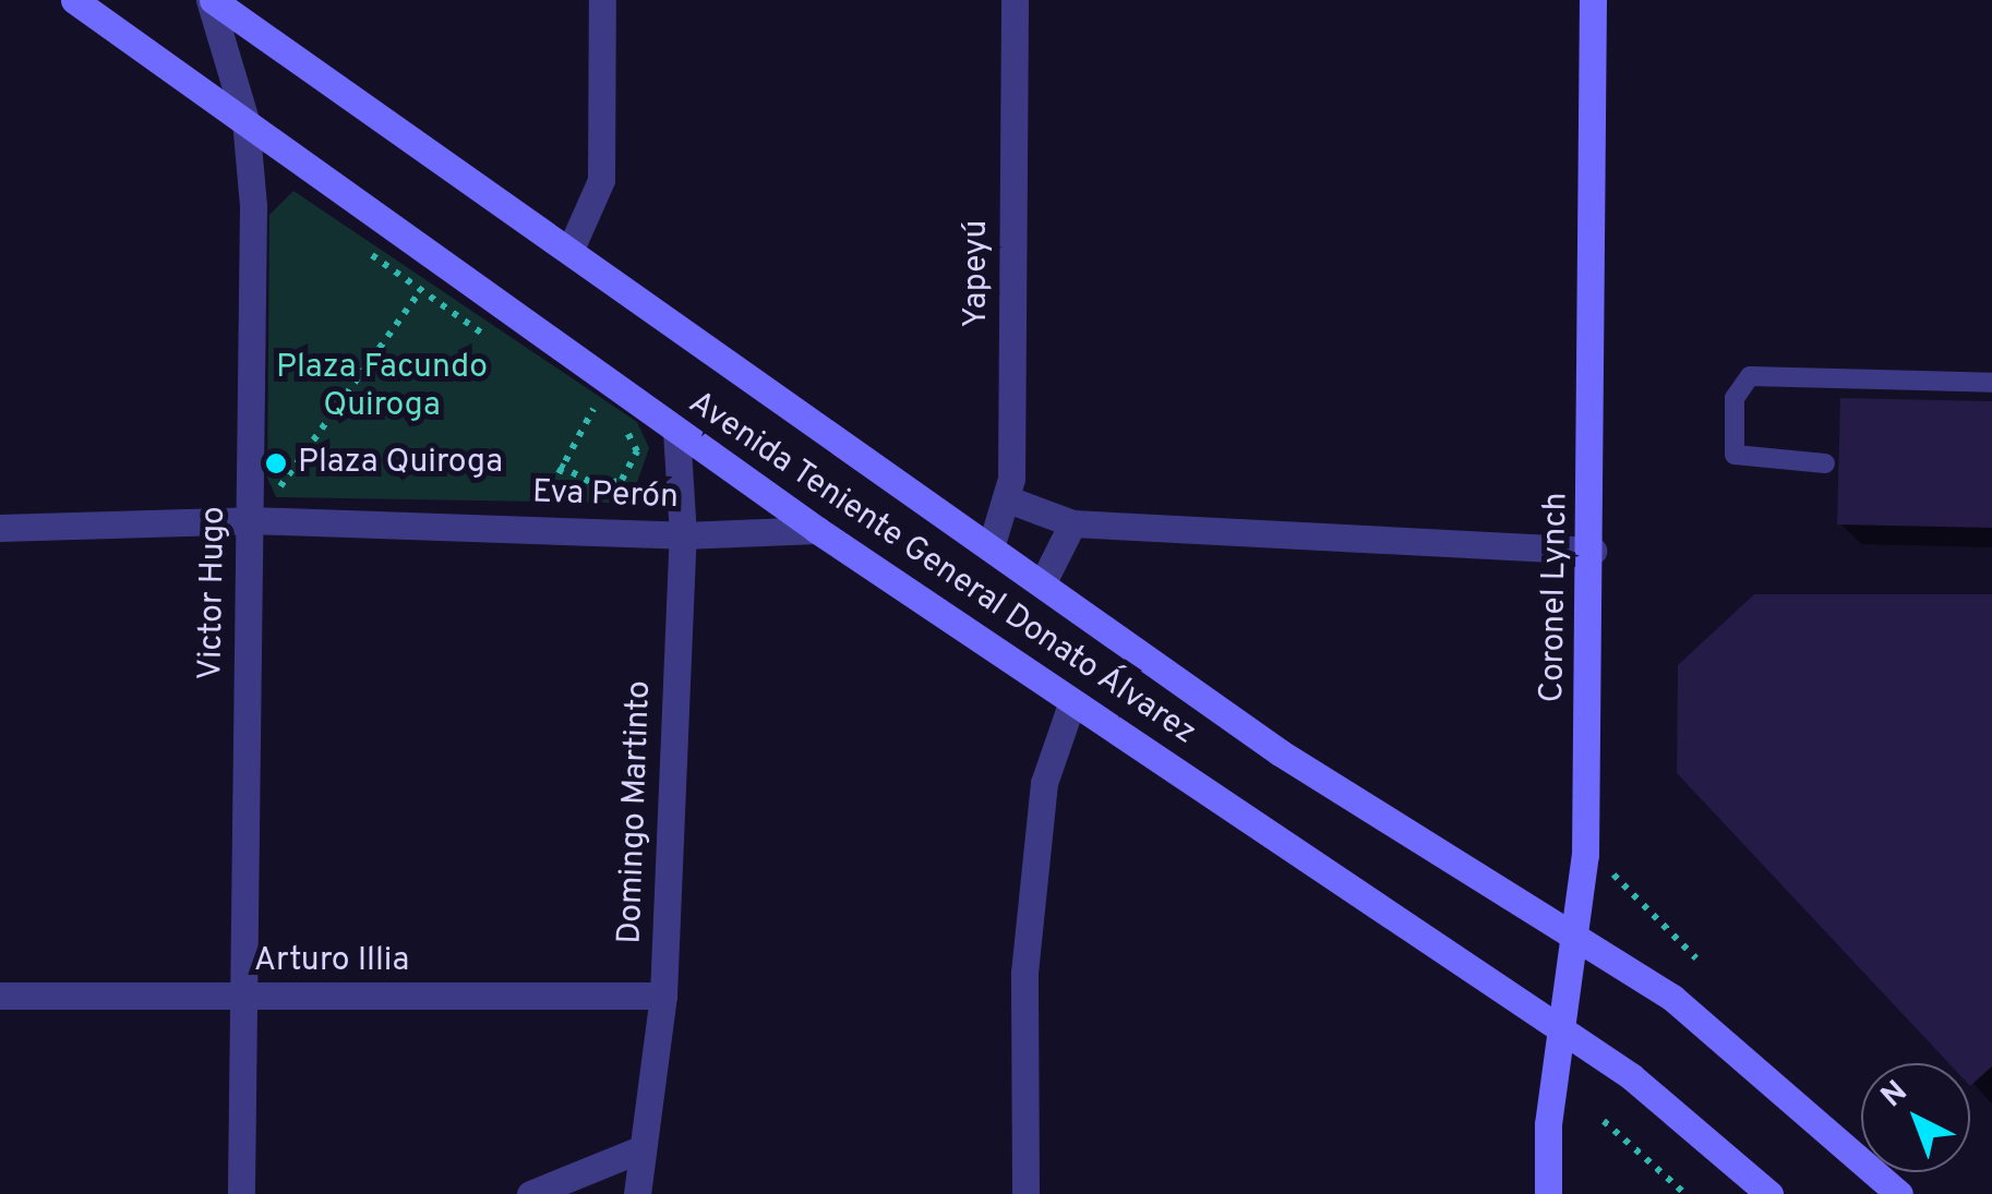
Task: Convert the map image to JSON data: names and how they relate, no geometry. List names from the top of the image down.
{
  "streets": {
    "main road": ["Avenida Teniente General Donato Álvarez", "Coronel Lynch"],
    "street": [
      "Yapeyú",
      "Eva Perón",
      "Victor Hugo",
      "Domingo Martinto",
      "Arturo Illia"
    ]
  },
  "crossings": [
    ["Yapeyú", "Avenida Teniente General Donato Álvarez"],
    ["Eva Perón", "Avenida Teniente General Donato Álvarez"],
    ["Eva Perón", "Victor Hugo"],
    ["Eva Perón", "Domingo Martinto"],
    ["Avenida Teniente General Donato Álvarez", "Victor Hugo"],
    ["Avenida Teniente General Donato Álvarez", "Coronel Lynch"],
    ["Avenida Teniente General Donato Álvarez", "Domingo Martinto"],
    ["Victor Hugo", "Arturo Illia"],
    ["Domingo Martinto", "Arturo Illia"]
  ],
  "parks": ["Plaza Facundo Quiroga"],
  "places": ["Plaza Quiroga"],
  "north": "top left"
}
